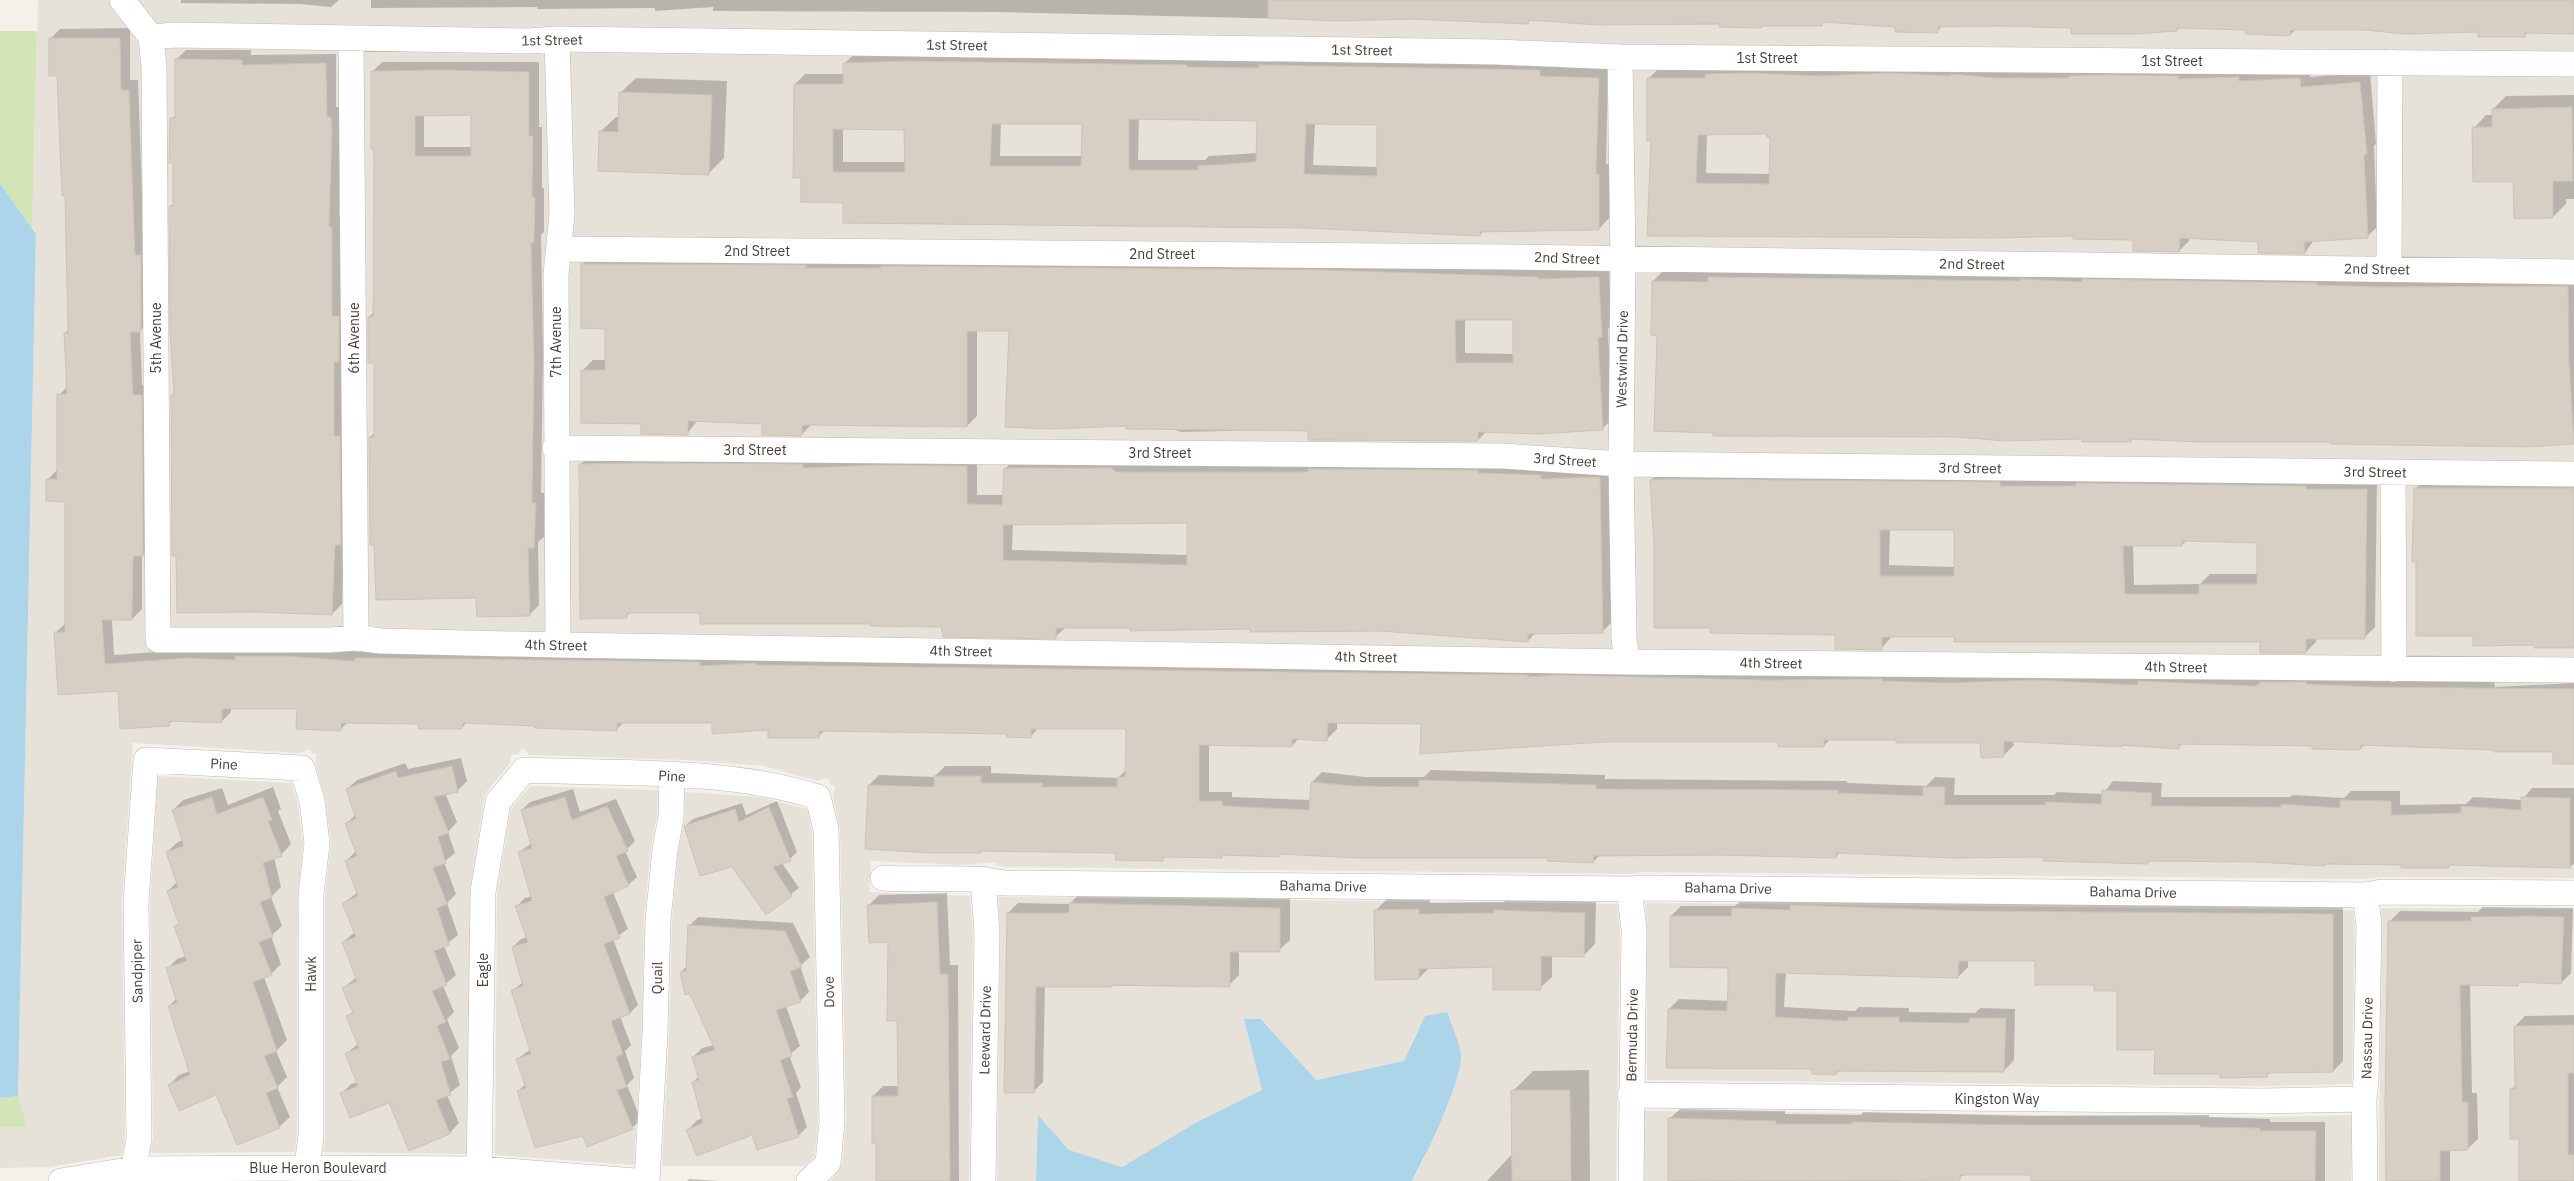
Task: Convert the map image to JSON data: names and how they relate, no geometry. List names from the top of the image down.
{
  "streets": {
    "street": [
      "1st Street",
      "2nd Street",
      "5th Avenue",
      "6th Avenue",
      "7th Avenue",
      "Westwind Drive",
      "3rd Street",
      "4th Street",
      "Pine",
      "Bahama Drive",
      "Eagle",
      "Sandpiper",
      "Hawk",
      "Quail",
      "Dove",
      "Leeward Drive",
      "Bermuda Drive",
      "Nassau Drive",
      "Kingston Way",
      "Blue Heron Boulevard"
    ]
  },
  "crossings": [
    ["1st Street", "5th Avenue"],
    ["1st Street", "6th Avenue"],
    ["1st Street", "7th Avenue"],
    ["1st Street", "Westwind Drive"],
    ["2nd Street", "7th Avenue"],
    ["2nd Street", "Westwind Drive"],
    ["5th Avenue", "4th Street"],
    ["6th Avenue", "4th Street"],
    ["7th Avenue", "3rd Street"],
    ["7th Avenue", "4th Street"],
    ["Westwind Drive", "3rd Street"],
    ["Westwind Drive", "4th Street"],
    ["Pine", "Eagle"],
    ["Pine", "Sandpiper"],
    ["Pine", "Hawk"],
    ["Pine", "Quail"],
    ["Pine", "Dove"],
    ["Bahama Drive", "Leeward Drive"],
    ["Bahama Drive", "Bermuda Drive"],
    ["Bahama Drive", "Nassau Drive"],
    ["Eagle", "Blue Heron Boulevard"],
    ["Sandpiper", "Blue Heron Boulevard"],
    ["Hawk", "Blue Heron Boulevard"],
    ["Bermuda Drive", "Kingston Way"],
    ["Nassau Drive", "Kingston Way"]
  ]
}
